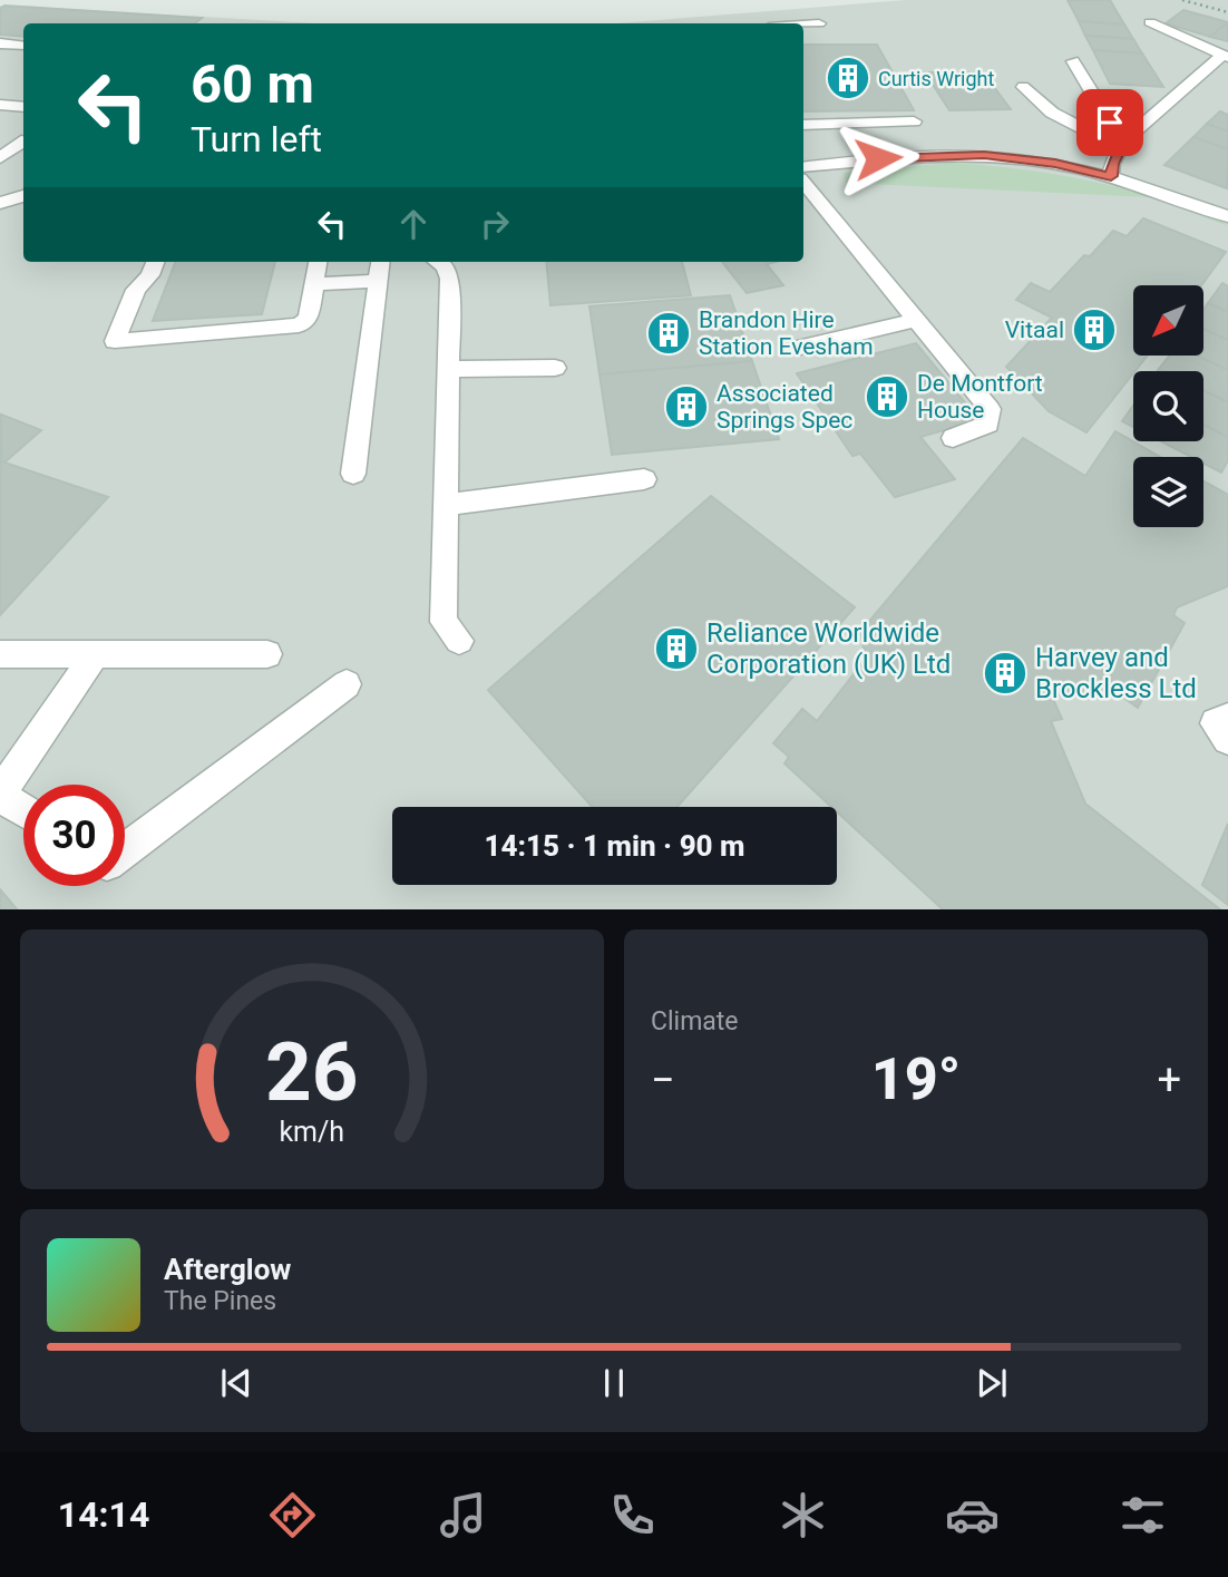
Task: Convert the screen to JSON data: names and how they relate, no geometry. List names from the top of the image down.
{
  "places": {
    "building": [
      "Curtis Wright",
      "Vitaal",
      "Brandon Hire Station Evesham",
      "De Montfort House",
      "Associated Springs Spec",
      "Reliance Worldwide Corporation (UK) Ltd",
      "Harvey and Brockless Ltd"
    ]
  },
  "north": "bottom left",
  "page": {
    "turn": ["60 m", "Turn left"],
    "limit": "30",
    "trip": "14:15 · 1 min · 90 m",
    "tile": "Climate",
    "heat": ["−", "19°", "+"],
    "song": ["Afterglow", "The Pines"],
    "tabs": "14:14",
    "gauge": ["26", "km/h"]
  }
}
